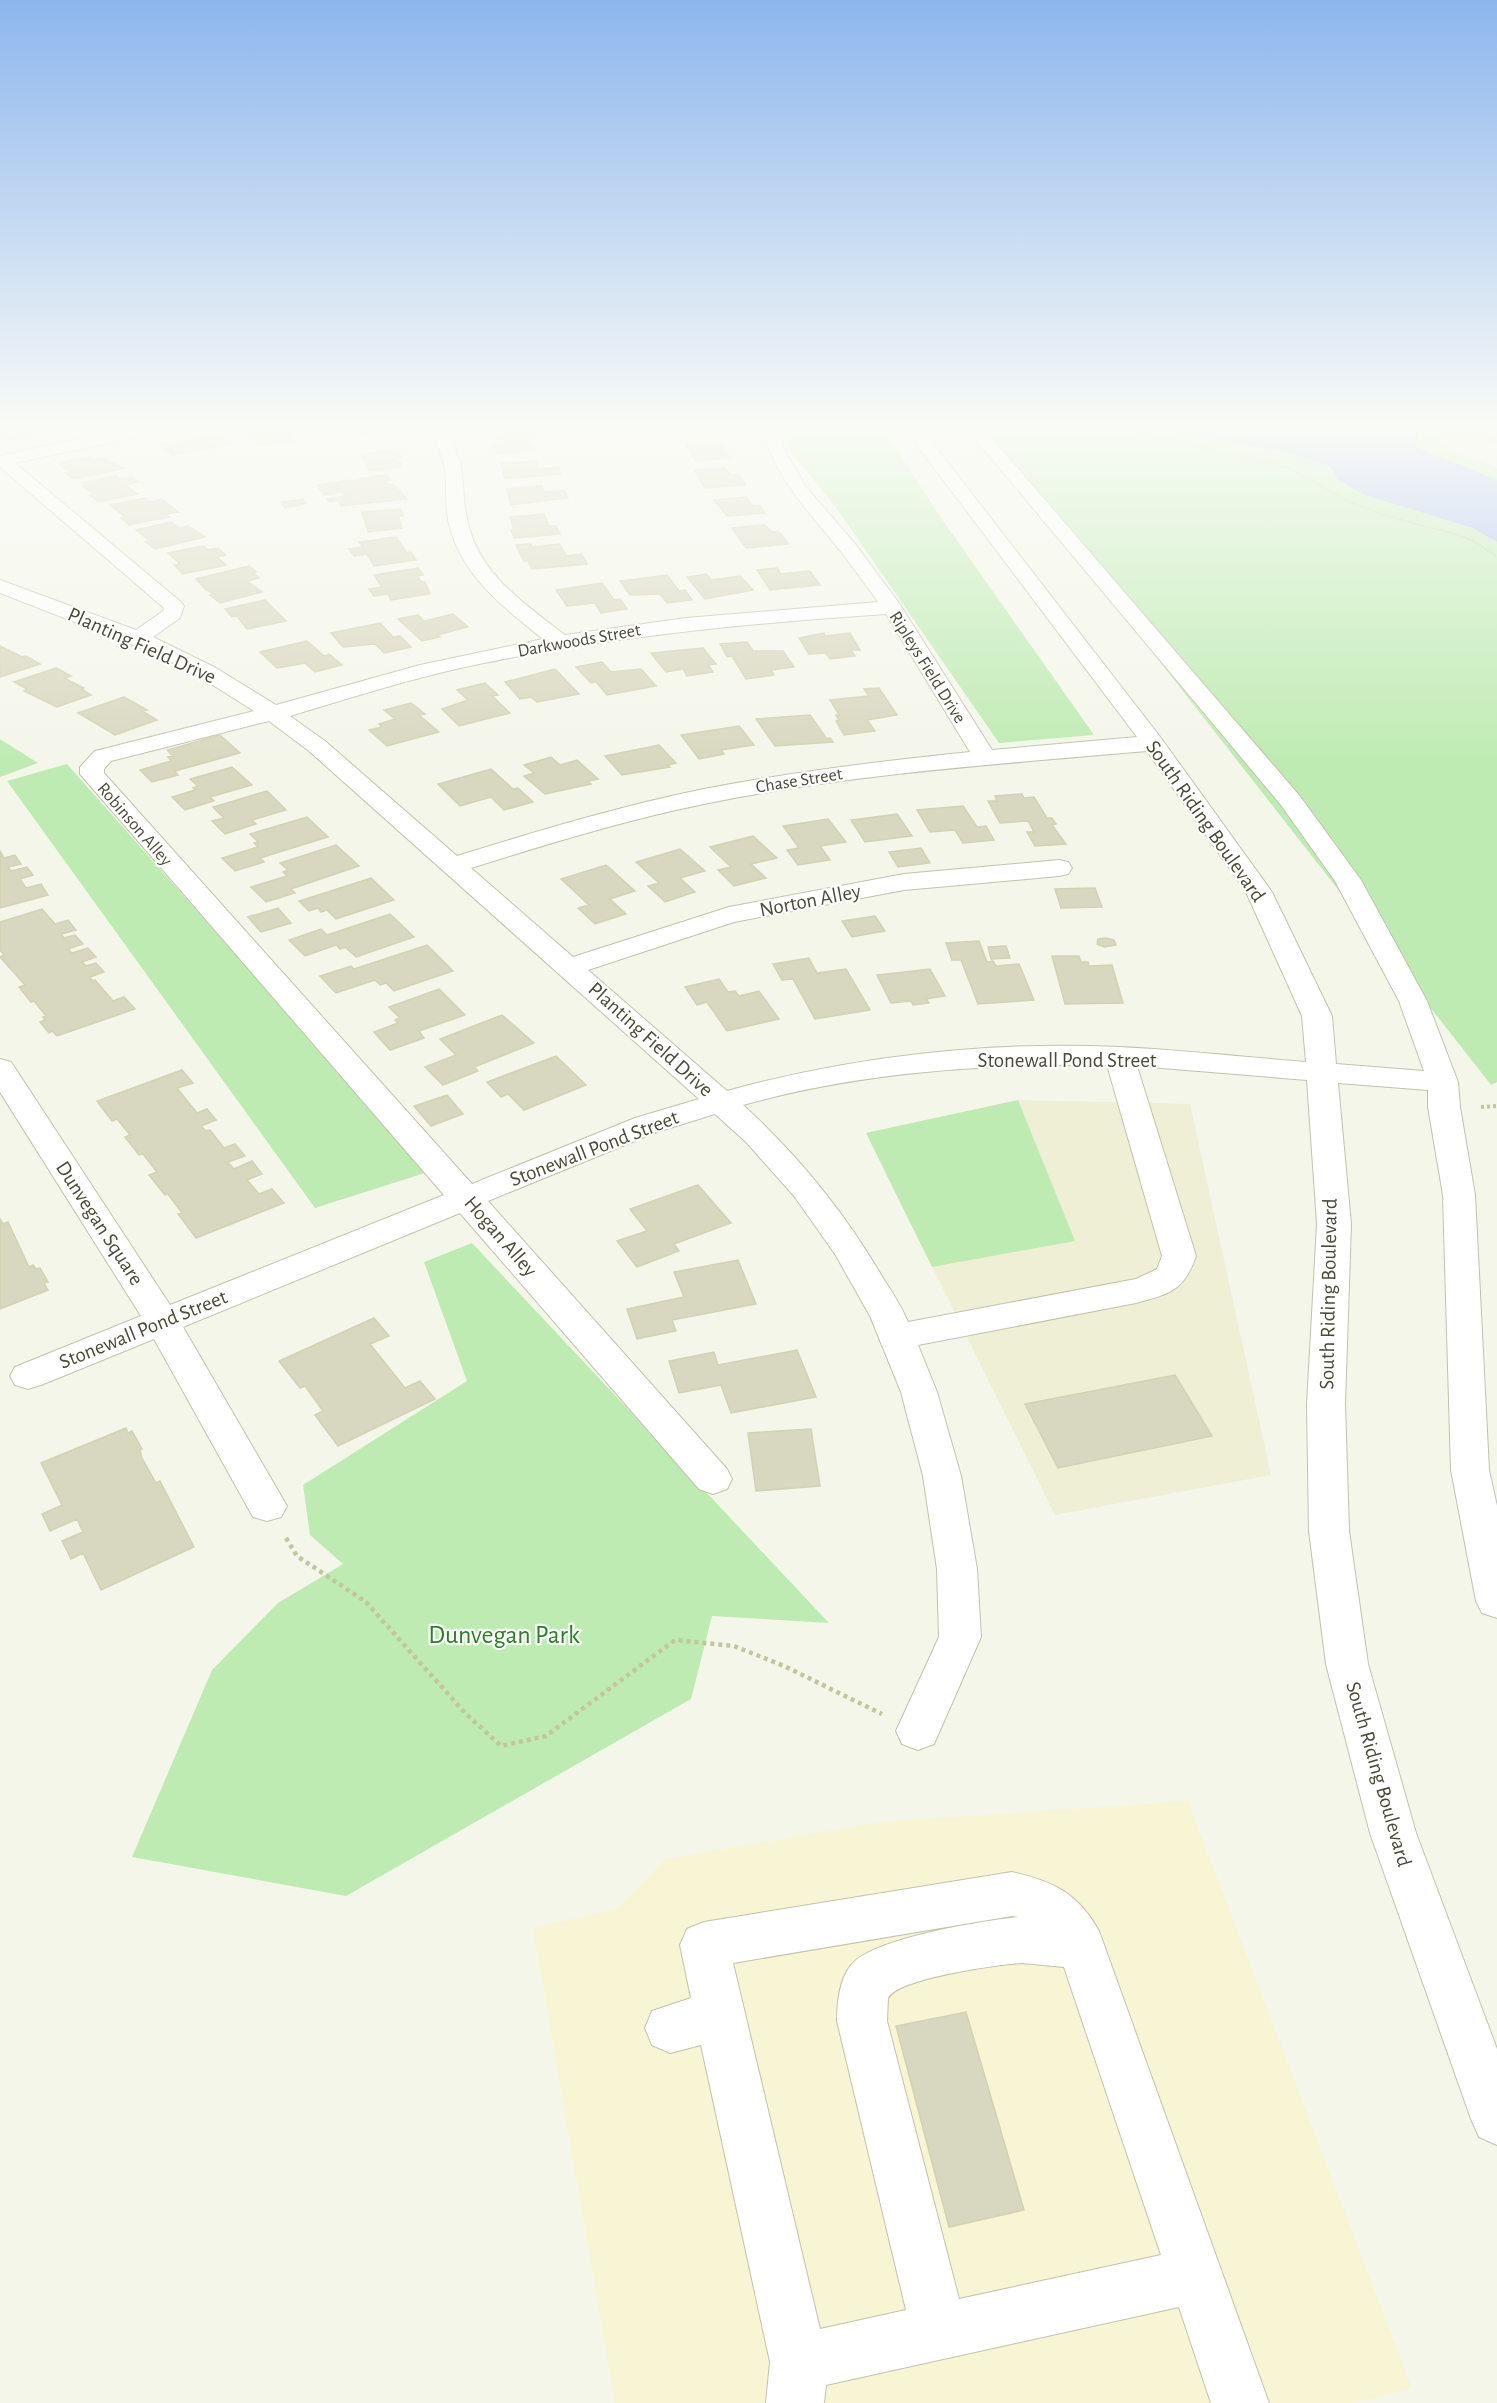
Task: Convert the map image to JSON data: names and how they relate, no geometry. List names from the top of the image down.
{
  "streets": {
    "street": [
      "Darkwoods Street",
      "Planting Field Drive",
      "Ripleys Field Drive",
      "Chase Street",
      "South Riding Boulevard",
      "Robinson Alley",
      "Norton Alley",
      "Stonewall Pond Street",
      "Dunvegan Square",
      "Hogan Alley"
    ]
  },
  "crossings": [
    ["Darkwoods Street", "Planting Field Drive"],
    ["Darkwoods Street", "Ripleys Field Drive"],
    ["Darkwoods Street", "Robinson Alley"],
    ["Planting Field Drive", "Chase Street"],
    ["Planting Field Drive", "Robinson Alley"],
    ["Planting Field Drive", "Norton Alley"],
    ["Planting Field Drive", "Stonewall Pond Street"],
    ["Ripleys Field Drive", "Chase Street"],
    ["Chase Street", "South Riding Boulevard"],
    ["South Riding Boulevard", "Stonewall Pond Street"],
    ["Robinson Alley", "Hogan Alley"],
    ["Stonewall Pond Street", "Dunvegan Square"],
    ["Stonewall Pond Street", "Hogan Alley"]
  ],
  "parks": ["Dunvegan Park"]
}
